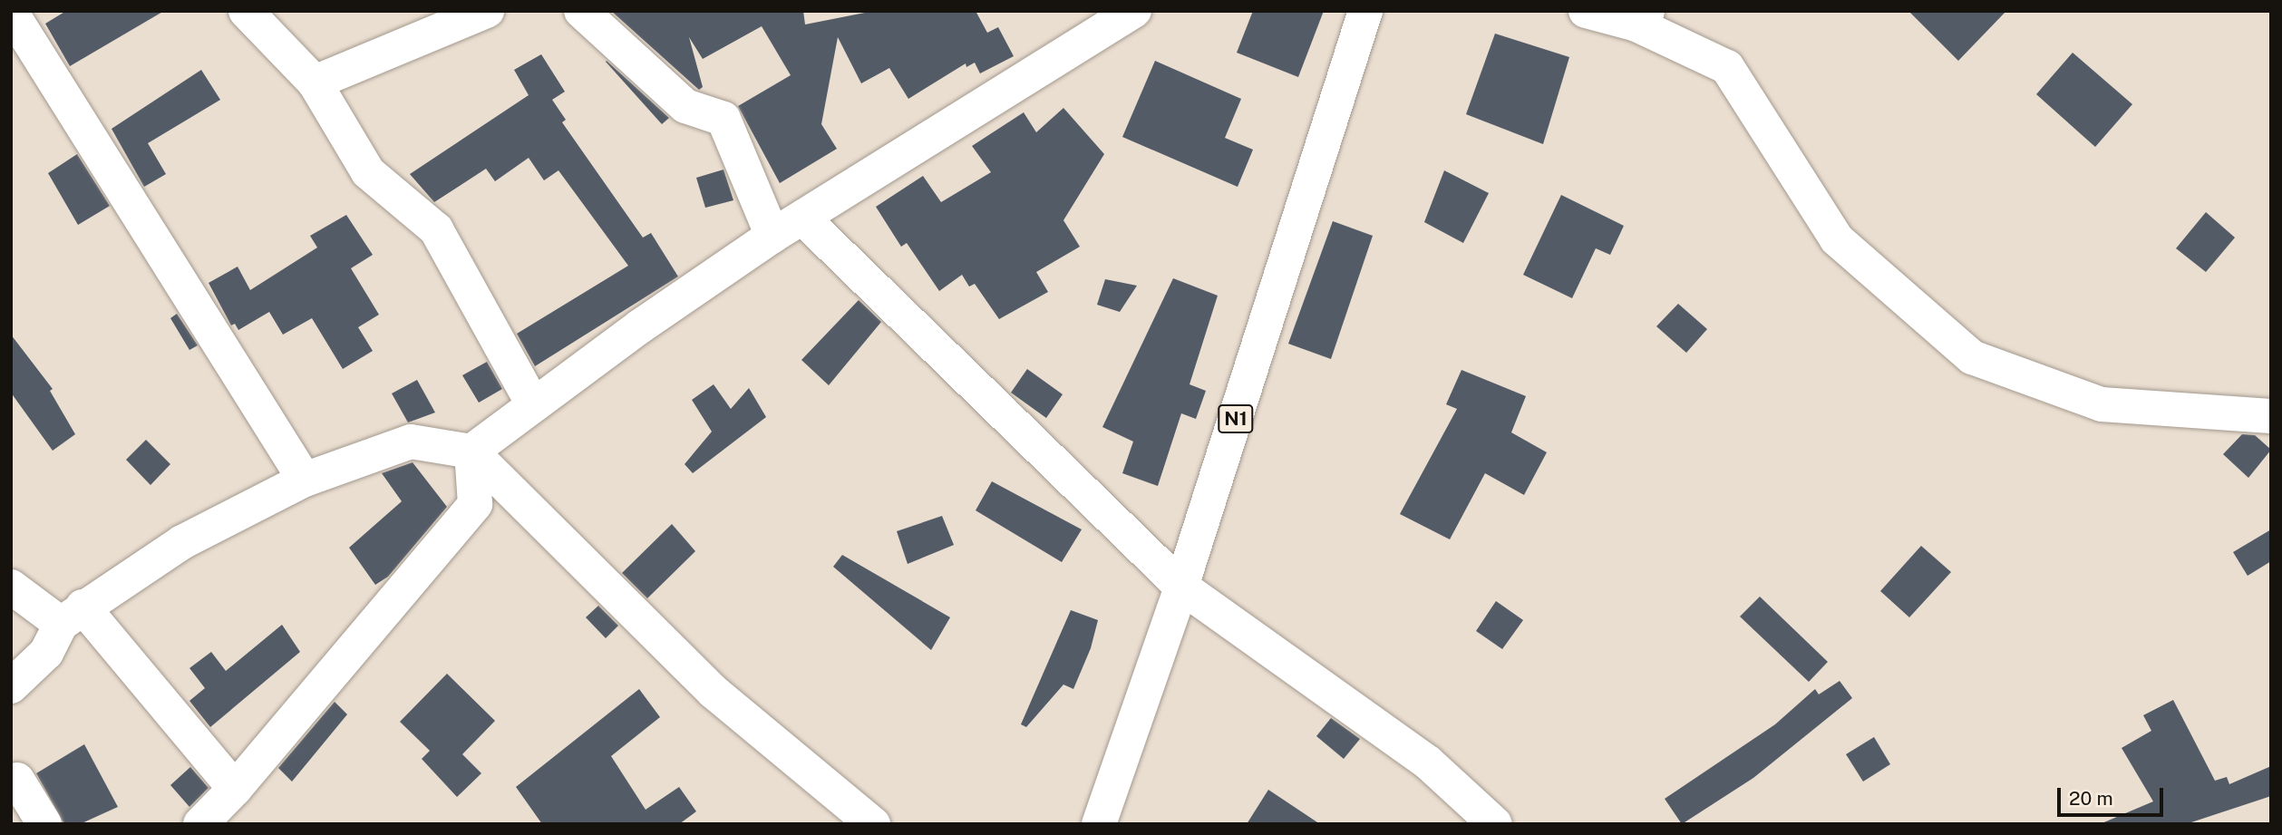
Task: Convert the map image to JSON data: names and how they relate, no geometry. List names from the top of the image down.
{
  "streets": {
    "street": ["N1"]
  },
  "scale_bar": "20 m"
}
